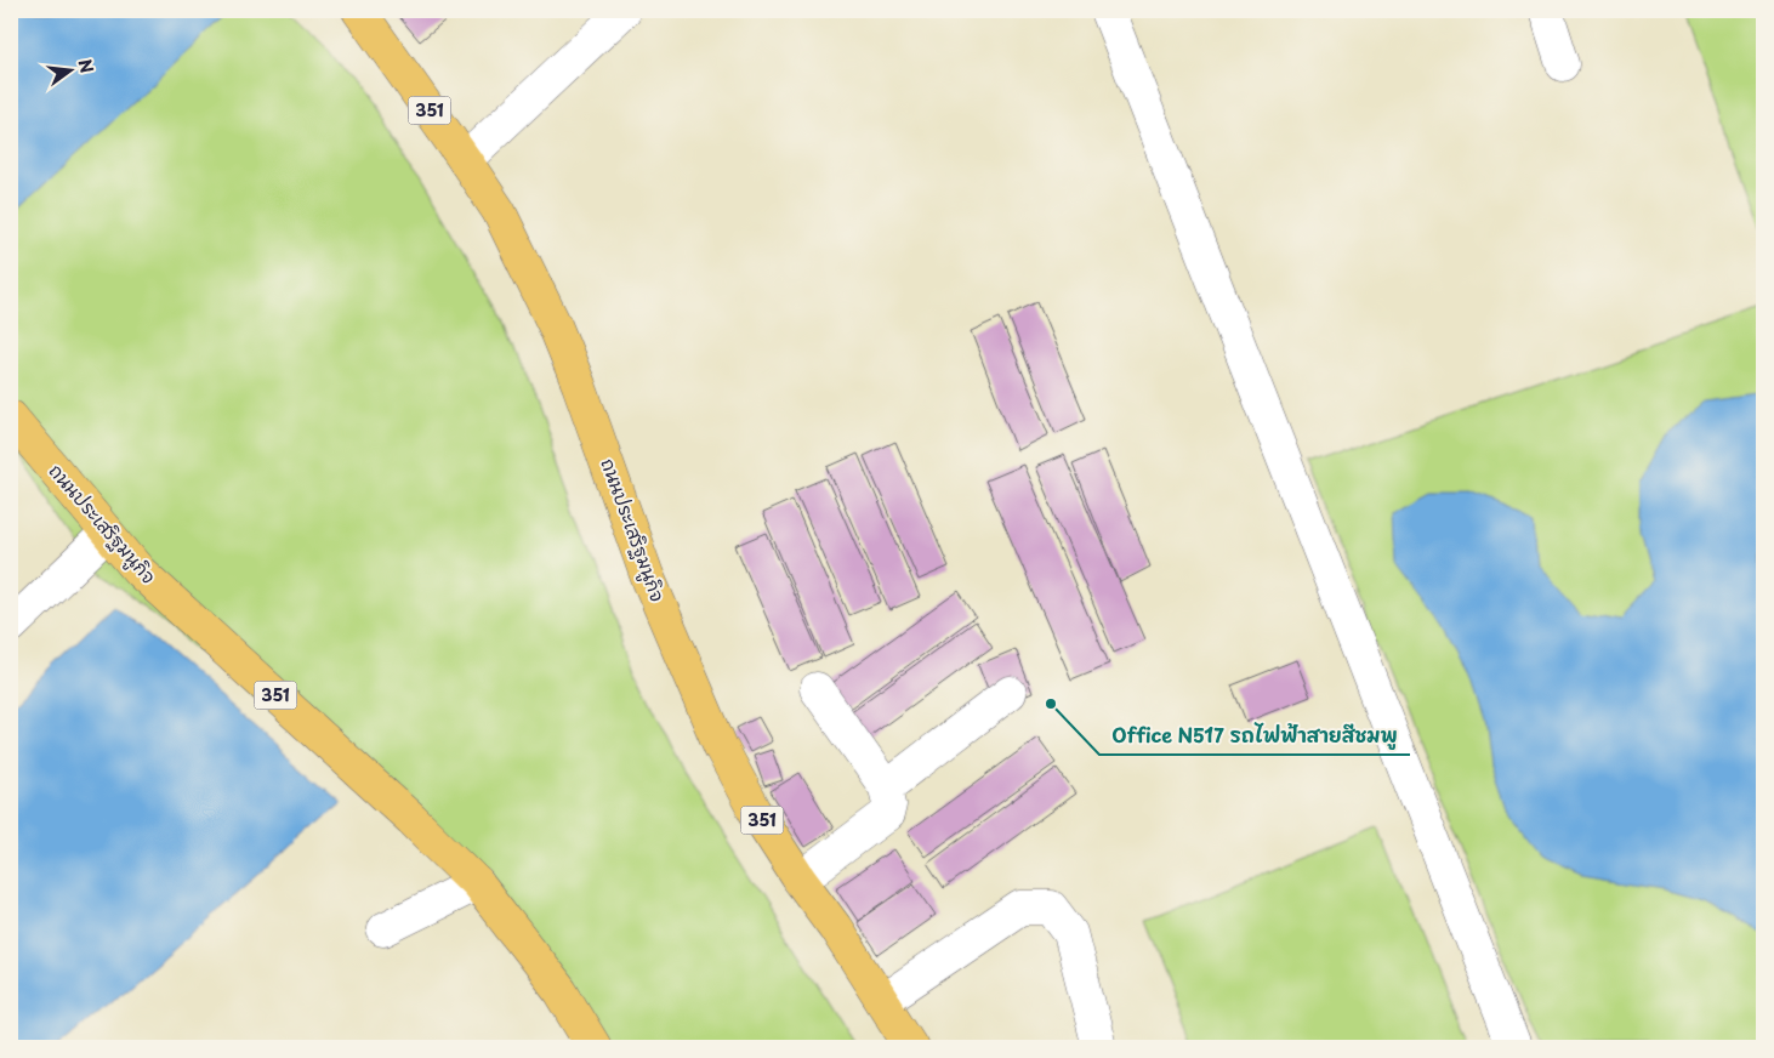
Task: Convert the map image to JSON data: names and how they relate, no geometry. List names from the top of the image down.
{
  "streets": {
    "main road": ["351", "ถนนประเสริฐมนูกิจ"]
  },
  "places": ["Office N517 รถไฟฟ้าสายสีชมพู"],
  "north": "right"
}
